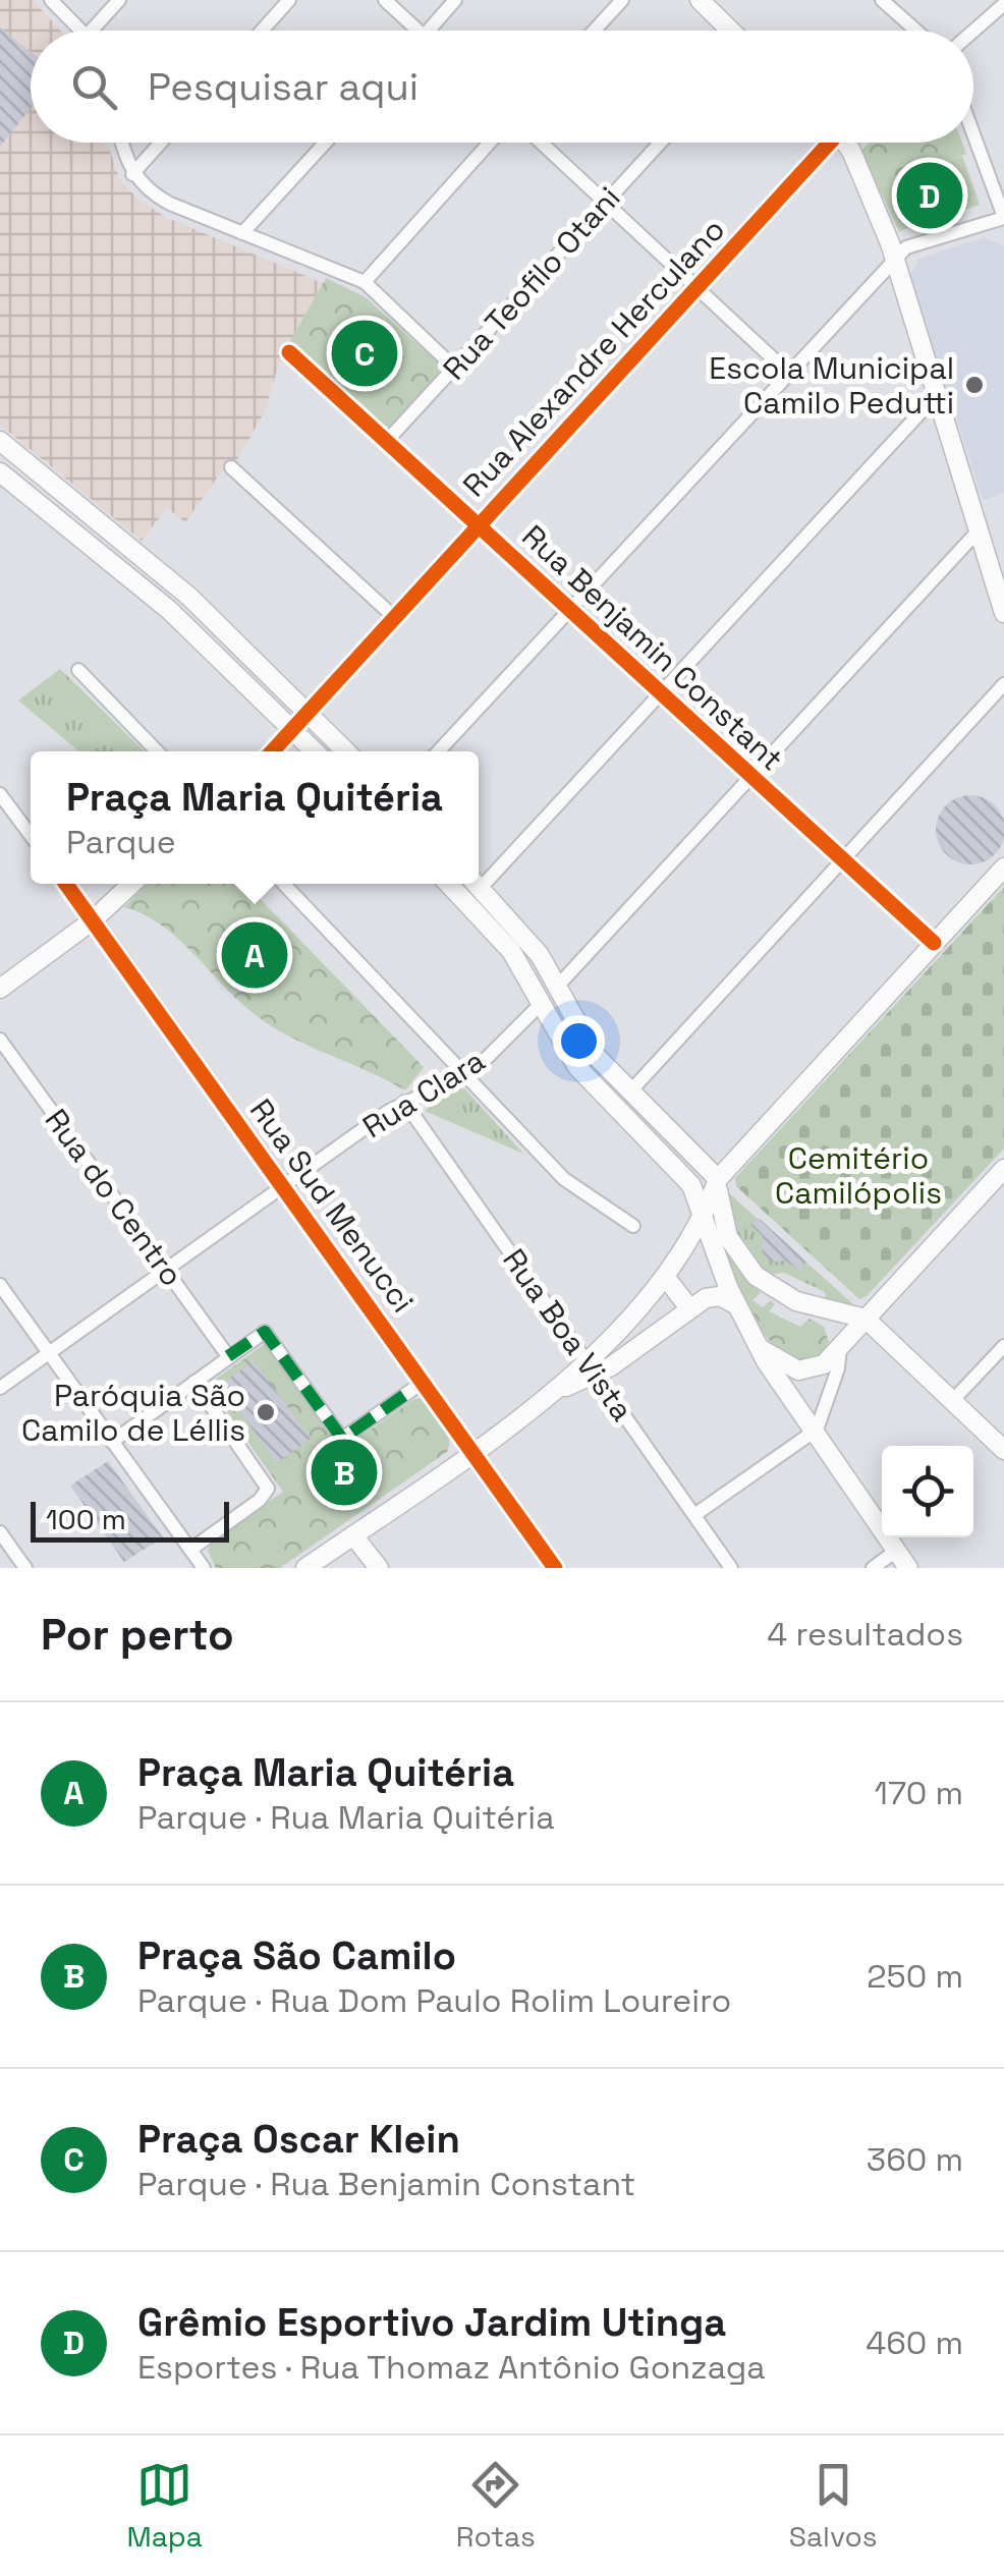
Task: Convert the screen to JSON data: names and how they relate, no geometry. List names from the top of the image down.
{
  "streets": {
    "main road": ["Rua Alexandre Herculano", "Rua Sud Menucci"],
    "street": [
      "Rua Teofilo Otani",
      "Rua Benjamin Constant",
      "Rua Clara",
      "Rua do Centro",
      "Rua Boa Vista"
    ]
  },
  "crossings": [
    ["Rua Teofilo Otani", "Rua Benjamin Constant"],
    ["Rua Alexandre Herculano", "Rua Benjamin Constant"],
    ["Rua Clara", "Rua do Centro"],
    ["Rua Clara", "Rua Sud Menucci"],
    ["Rua Clara", "Rua Boa Vista"]
  ],
  "parks": ["Cemitério Camilópolis"],
  "places": ["Escola Municipal Camilo Pedutti", "Paróquia São Camilo de Léllis"],
  "scale_bar": "100 m",
  "page": {
    "search": "Pesquisar aqui",
    "pins": [
      "D",
      "C",
      "A",
      "B"
    ],
    "popup": ["Praça Maria Quitéria", "Parque"],
    "scale": "100 m",
    "heading": ["Por perto", "4 resultados"],
    "list": [
      {
        "mark": "A",
        "name": "Praça Maria Quitéria",
        "note": "Parque · Rua Maria Quitéria",
        "value": "170 m"
      },
      {
        "mark": "B",
        "name": "Praça São Camilo",
        "note": "Parque · Rua Dom Paulo Rolim Loureiro",
        "value": "250 m"
      },
      {
        "mark": "C",
        "name": "Praça Oscar Klein",
        "note": "Parque · Rua Benjamin Constant",
        "value": "360 m"
      },
      {
        "mark": "D",
        "name": "Grêmio Esportivo Jardim Utinga",
        "note": "Esportes · Rua Thomaz Antônio Gonzaga",
        "value": "460 m"
      }
    ],
    "nav": ["Mapa", "Rotas", "Salvos"]
  }
}
